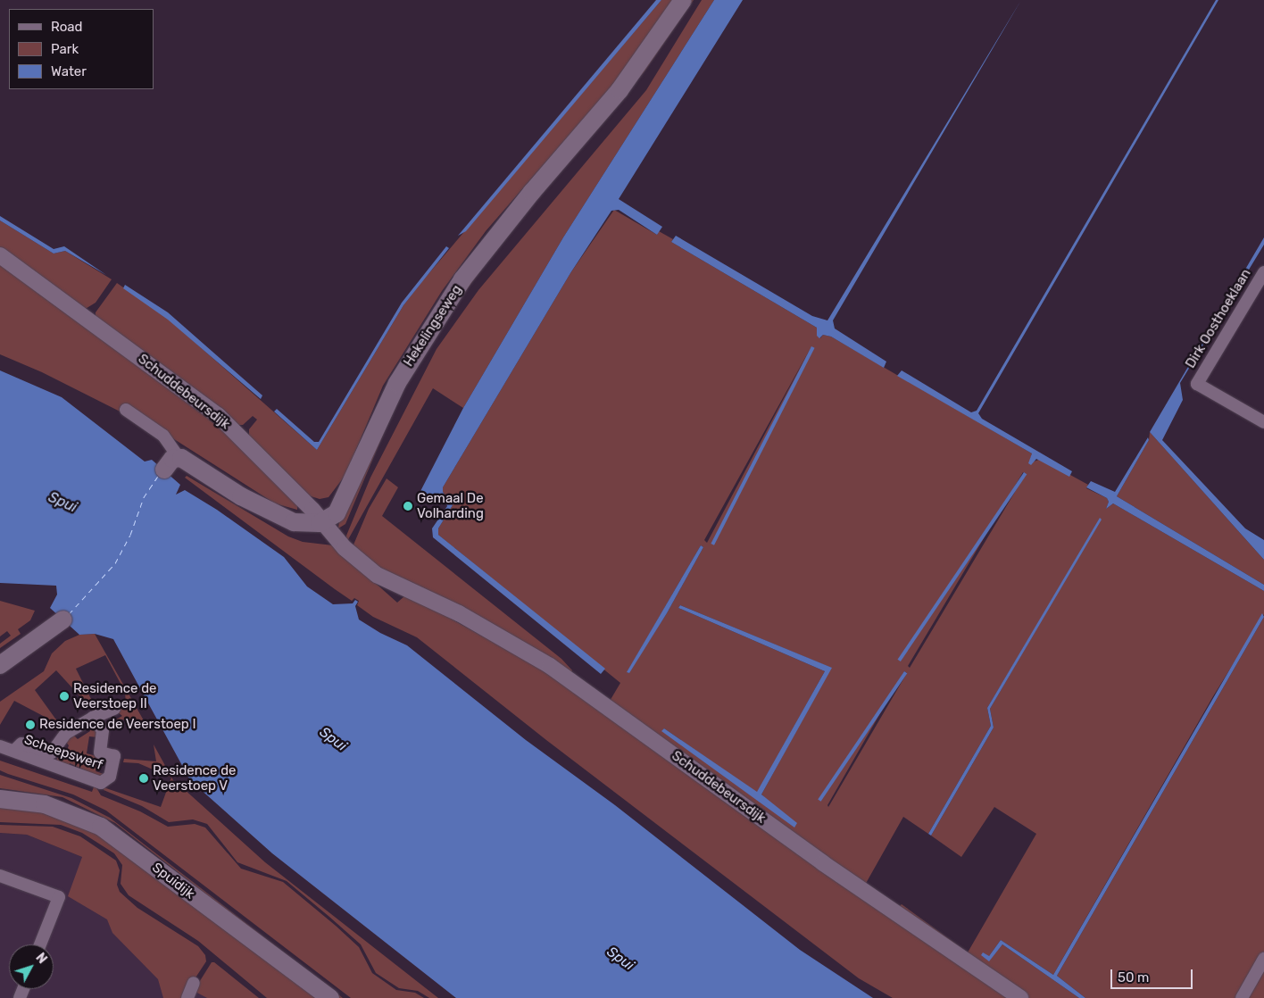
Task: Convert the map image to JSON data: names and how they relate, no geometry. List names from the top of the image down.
{
  "streets": {
    "main road": ["Hekelingseweg", "Spuidijk"],
    "street": ["Dirk Oosthoeklaan", "Schuddebeursdijk", "Scheepswerf"]
  },
  "crossings": [
    ["Hekelingseweg", "Schuddebeursdijk"]
  ],
  "water": ["Spui"],
  "places": [
    "Gemaal De Volharding",
    "Residence de Veerstoep II",
    "Residence de Veerstoep I",
    "Residence de Veerstoep V"
  ],
  "legend": ["Road", "Park", "Water"],
  "scale_bar": "50 m",
  "north": "top right"
}
